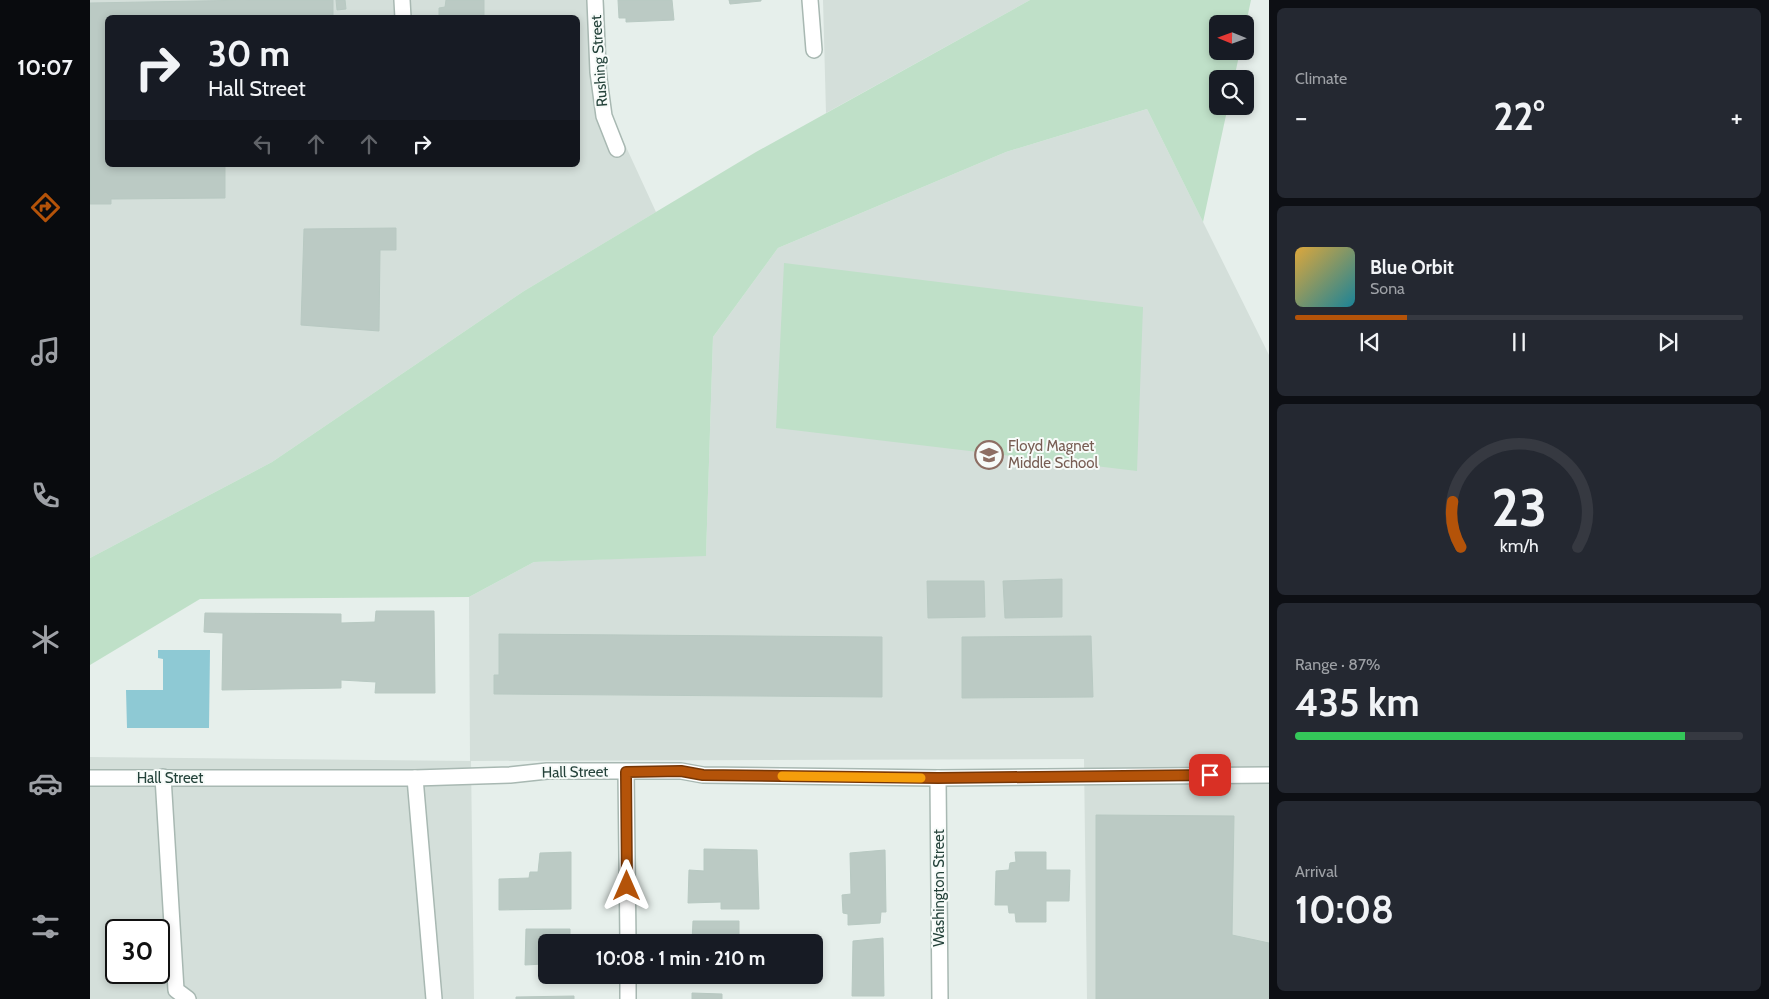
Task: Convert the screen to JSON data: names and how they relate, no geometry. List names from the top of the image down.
{
  "streets": {
    "street": ["Rushing Street", "Hall Street", "Washington Street"]
  },
  "crossings": [
    ["Hall Street", "Washington Street"]
  ],
  "places": {
    "school or university": ["Floyd Magnet Middle School"]
  },
  "north": "left",
  "page": {
    "tabs": "10:07",
    "tile": [
      "Climate",
      ["Range · 87%", "435 km"],
      ["Arrival", "10:08"]
    ],
    "turn": ["30 m", "Hall Street"],
    "heat": ["−", "22°", "+"],
    "song": ["Blue Orbit", "Sona"],
    "limit": "30",
    "trip": "10:08 · 1 min · 210 m",
    "gauge": ["23", "km/h"]
  }
}
